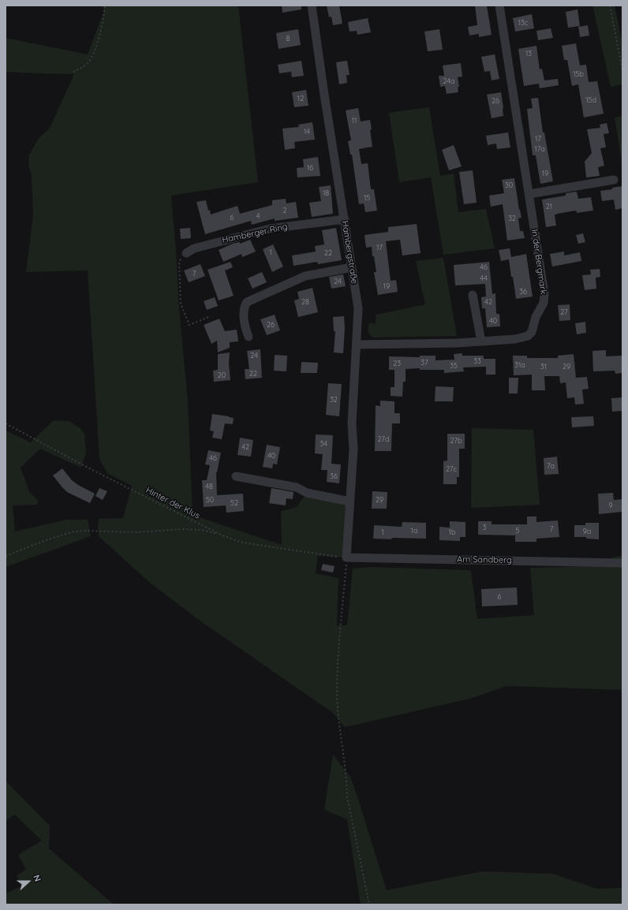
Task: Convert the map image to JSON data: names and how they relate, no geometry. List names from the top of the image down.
{
  "streets": {
    "street": [
      "Hamberger Ring",
      "Hambergstraße",
      "In der Bergmark",
      "Am Sandberg"
    ],
    "path": ["Hinter der Klus"]
  },
  "crossings": [
    ["Hamberger Ring", "Hambergstraße"],
    ["Hambergstraße", "In der Bergmark"],
    ["Hambergstraße", "Hinter der Klus"],
    ["Hambergstraße", "Am Sandberg"],
    ["Hinter der Klus", "Am Sandberg"]
  ],
  "house_numbers": [
    "13c",
    "8",
    "13",
    "15b",
    "24a",
    "12",
    "15d",
    "26",
    "11",
    "14",
    "17",
    "17a",
    "16",
    "19",
    "30",
    "18",
    "15",
    "21",
    "2",
    "4",
    "6",
    "32",
    "17",
    "1",
    "22",
    "46",
    "7",
    "44",
    "24",
    "19",
    "36",
    "28",
    "42",
    "27",
    "40",
    "26",
    "24",
    "33",
    "37",
    "23",
    "31a",
    "35",
    "31",
    "29",
    "22",
    "20",
    "32",
    "27d",
    "27b",
    "34",
    "42",
    "40",
    "46",
    "7a",
    "27c",
    "36",
    "48",
    "50",
    "29",
    "52",
    "9",
    "3",
    "7",
    "1a",
    "5",
    "9a",
    "1",
    "1b",
    "6"
  ],
  "north": "right"
}
